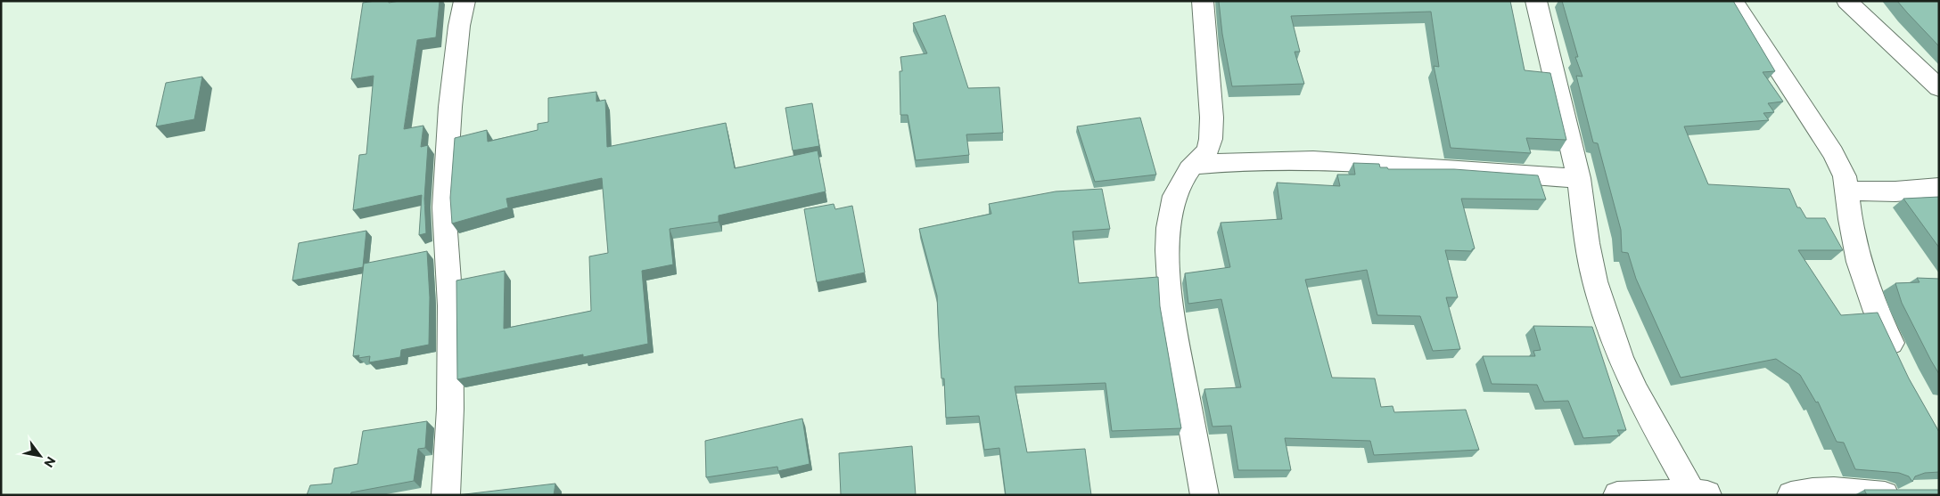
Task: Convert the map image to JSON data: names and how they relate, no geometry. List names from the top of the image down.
{
  "north": "bottom right"
}
